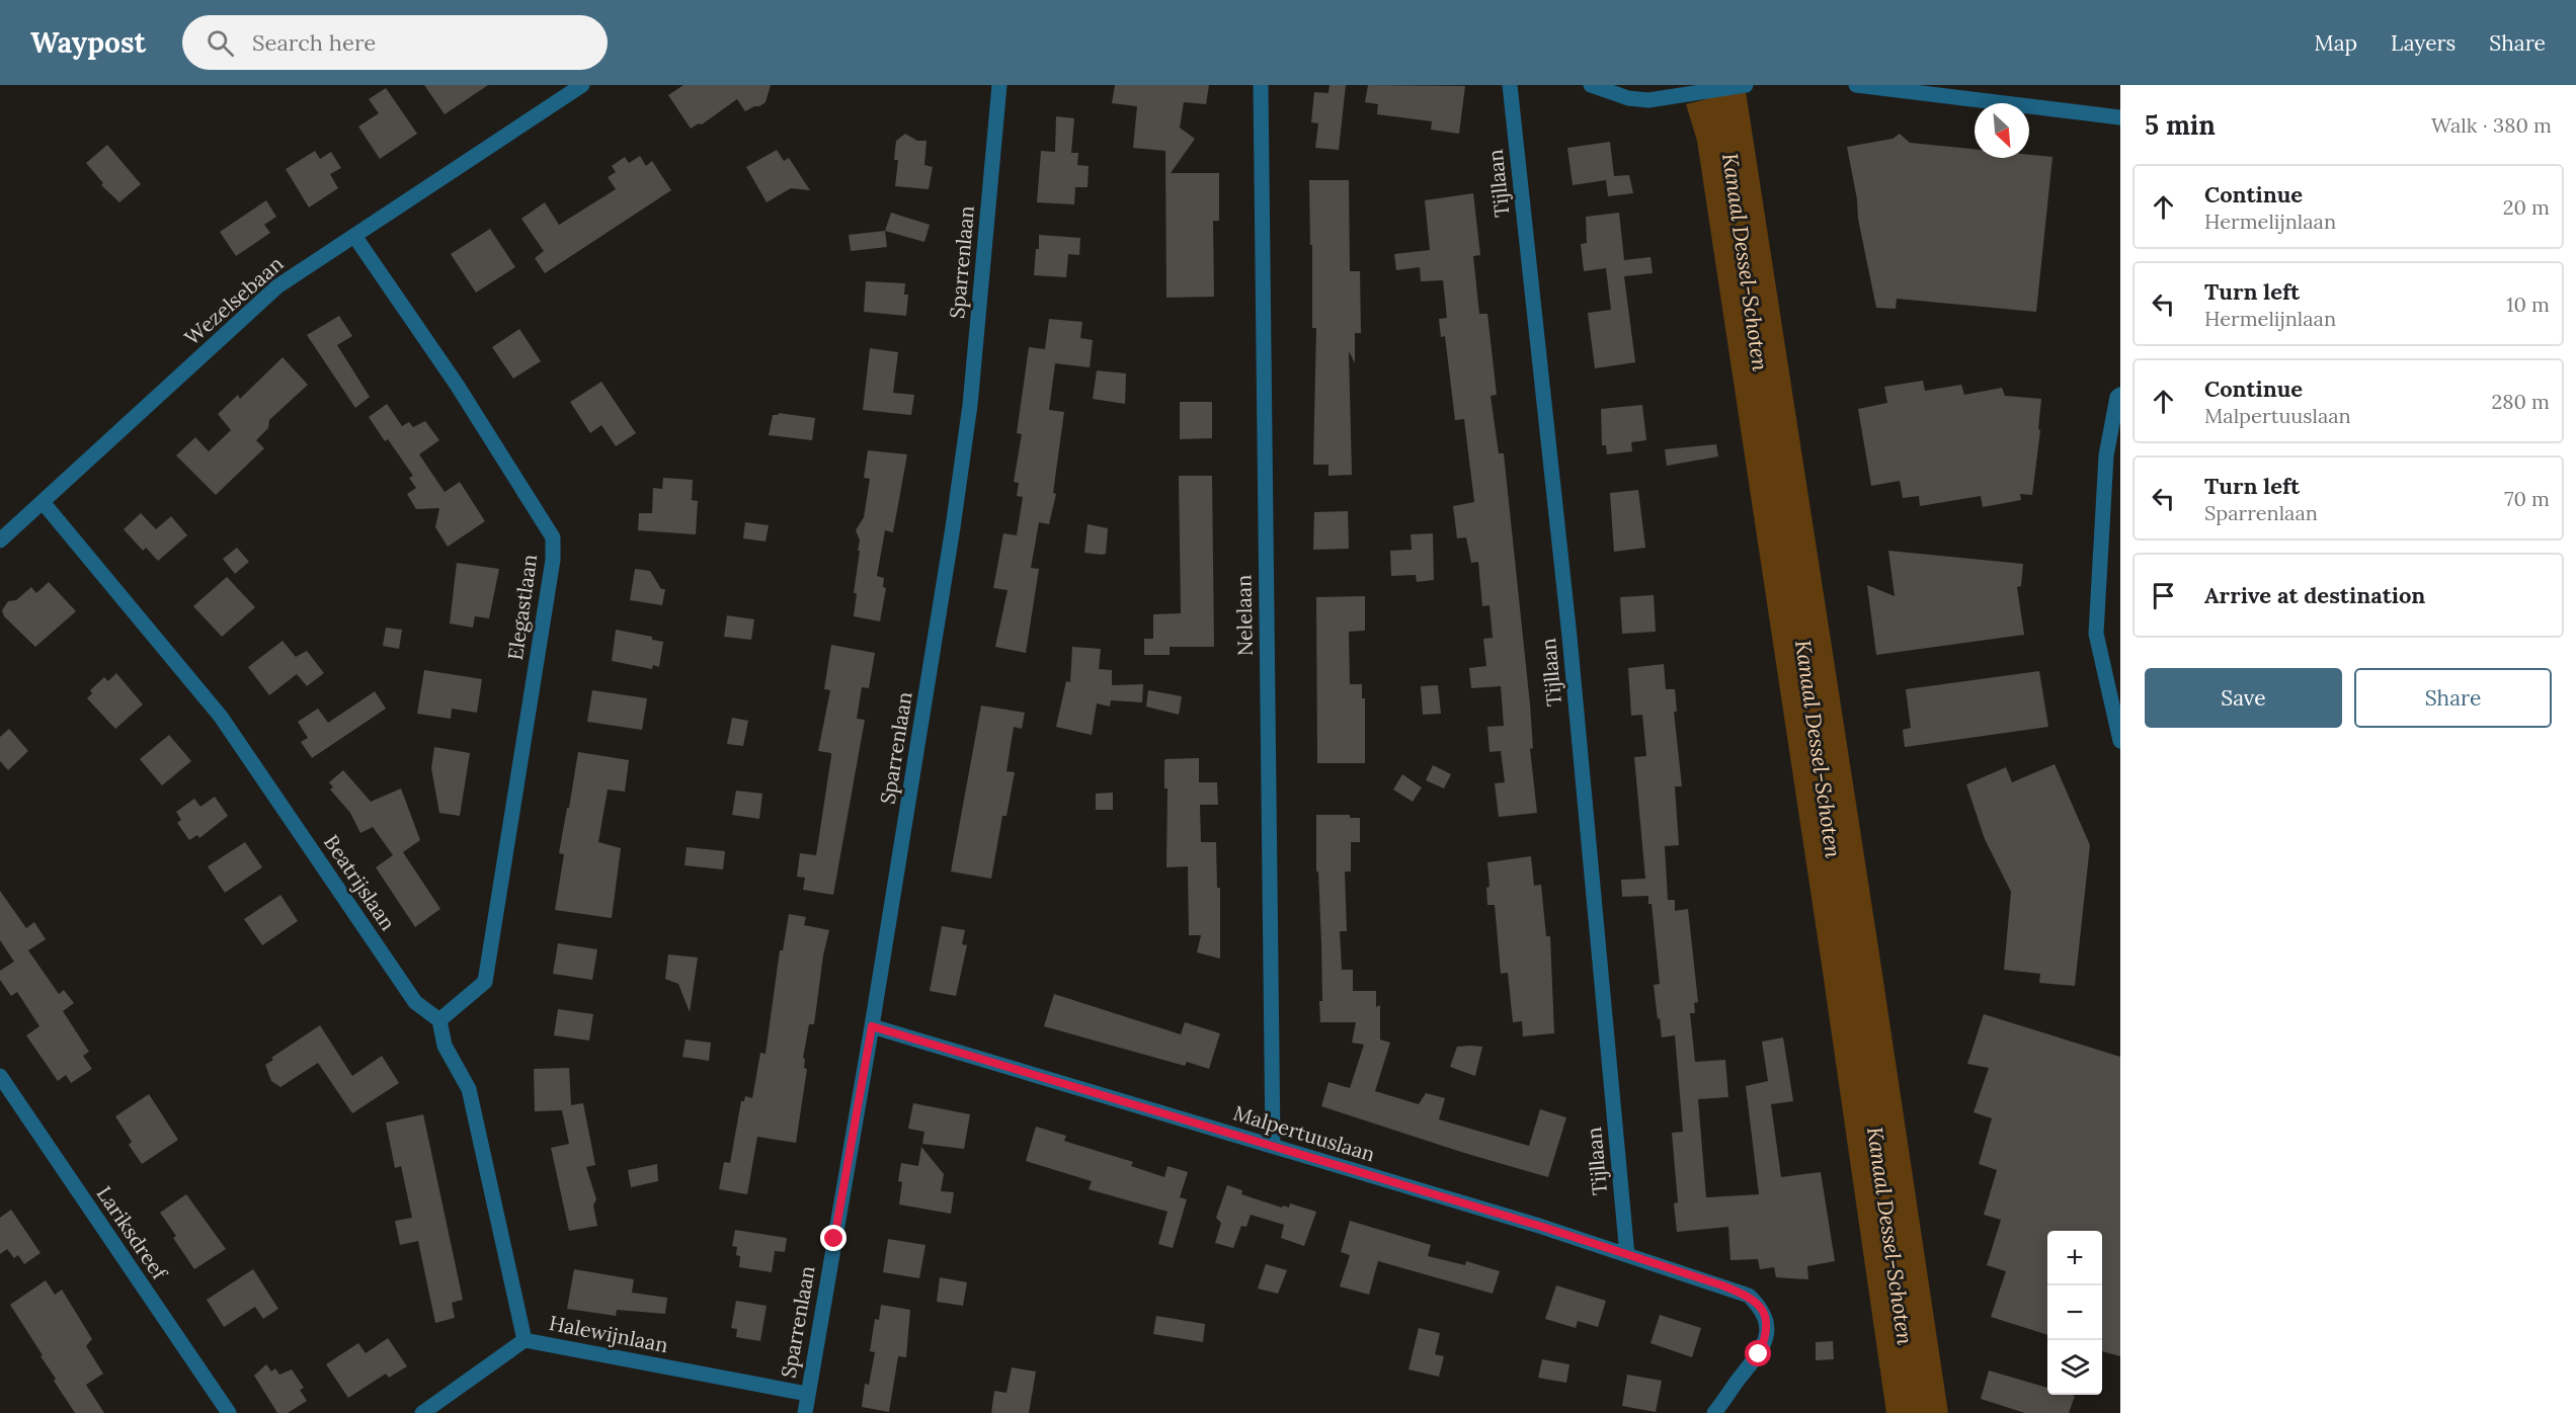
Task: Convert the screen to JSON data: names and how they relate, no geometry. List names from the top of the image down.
{
  "streets": {
    "street": [
      "Tijllaan",
      "Sparrenlaan",
      "Wezelsebaan",
      "Elegastlaan",
      "Nelelaan",
      "Beatrijslaan",
      "Malpertuuslaan",
      "Lariksdreef",
      "Halewijnlaan"
    ]
  },
  "crossings": [
    ["Tijllaan", "Malpertuuslaan"],
    ["Sparrenlaan", "Malpertuuslaan"],
    ["Sparrenlaan", "Halewijnlaan"],
    ["Wezelsebaan", "Elegastlaan"],
    ["Wezelsebaan", "Beatrijslaan"],
    ["Elegastlaan", "Beatrijslaan"],
    ["Nelelaan", "Malpertuuslaan"]
  ],
  "water": ["Kanaal Dessel-Schoten"],
  "north": "bottom right",
  "page": {
    "header": "Waypost",
    "search": "Search here",
    "nav": ["Map", "Layers", "Share"],
    "heading": ["5 min", "Walk · 380 m"],
    "list": [
      ["Continue", "Hermelijnlaan", "20 m"],
      ["Turn left", "Hermelijnlaan", "10 m"],
      ["Continue", "Malpertuuslaan", "280 m"],
      ["Turn left", "Sparrenlaan", "70 m"],
      "Arrive at destination"
    ],
    "buttons": ["Save", "Share"],
    "map_buttons": ["+", "−"]
  }
}
